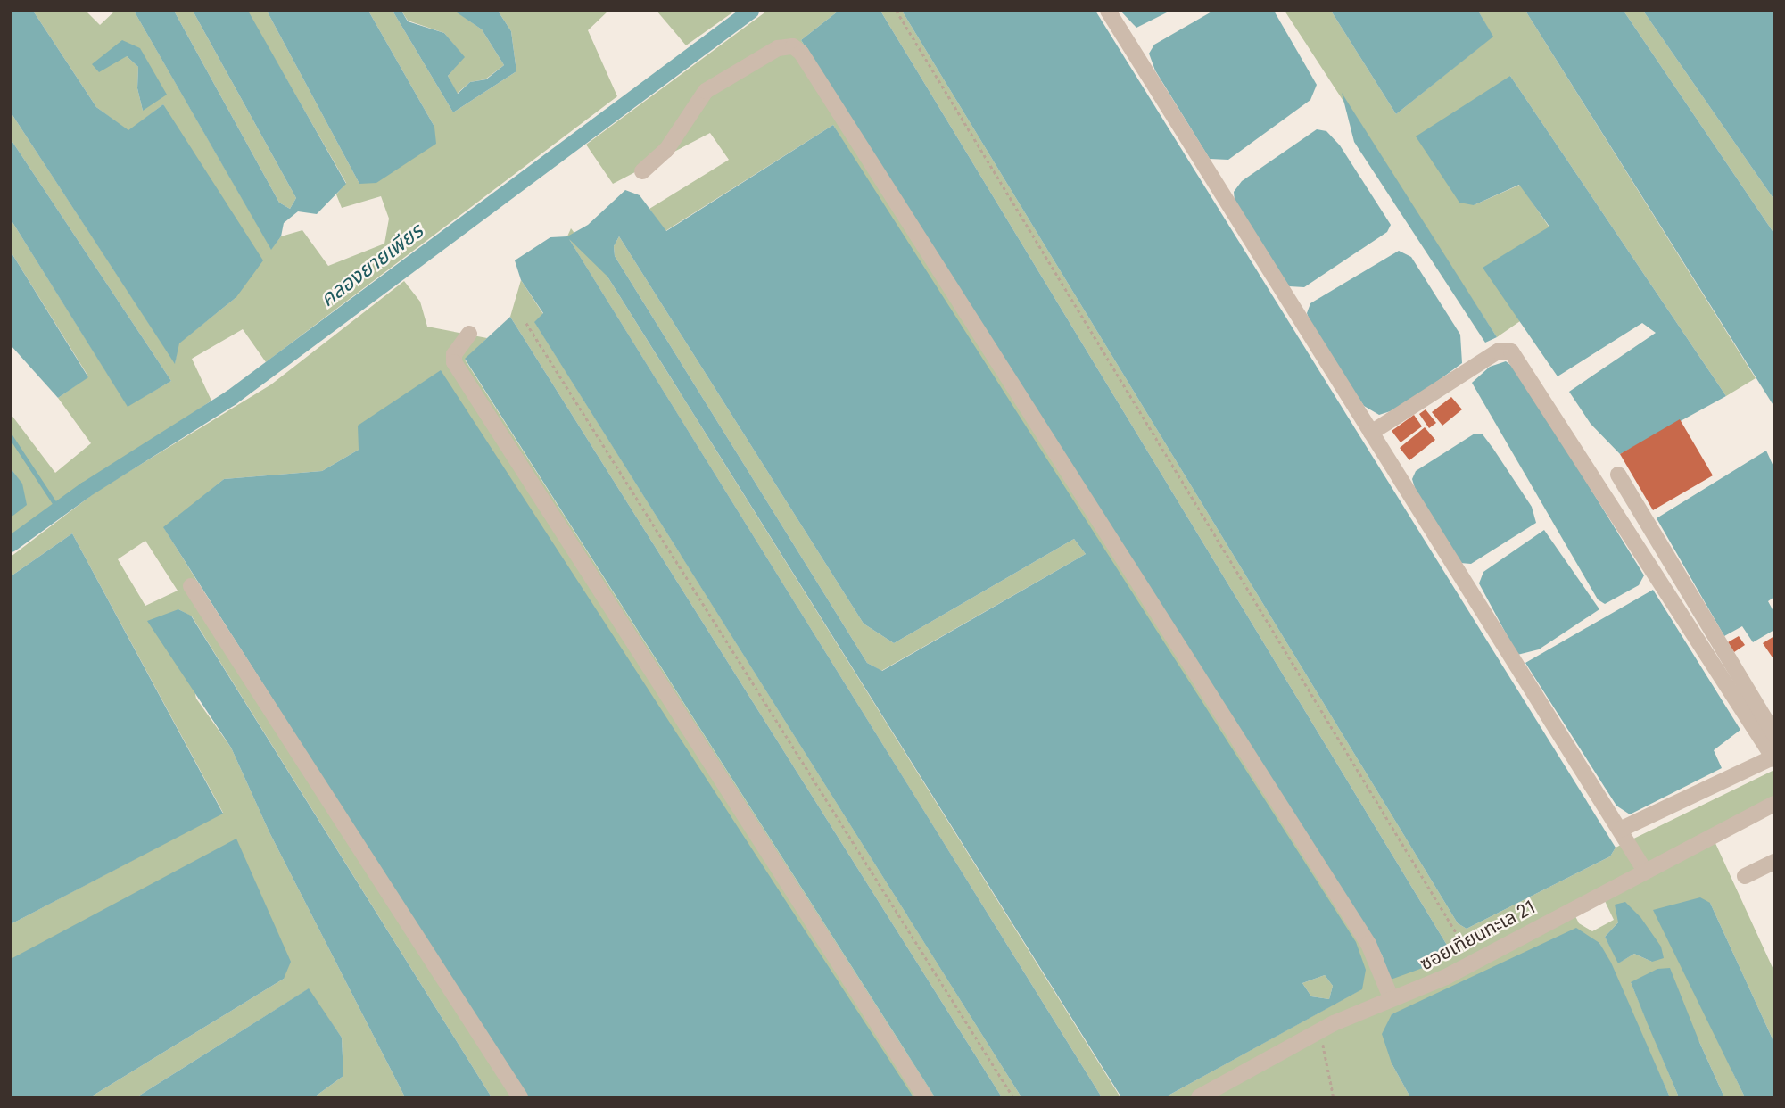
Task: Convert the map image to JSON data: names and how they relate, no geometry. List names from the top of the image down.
{
  "streets": {
    "street": ["ซอยเทียนทะเล 21"]
  },
  "water": ["คลองยายเพียร"]
}
